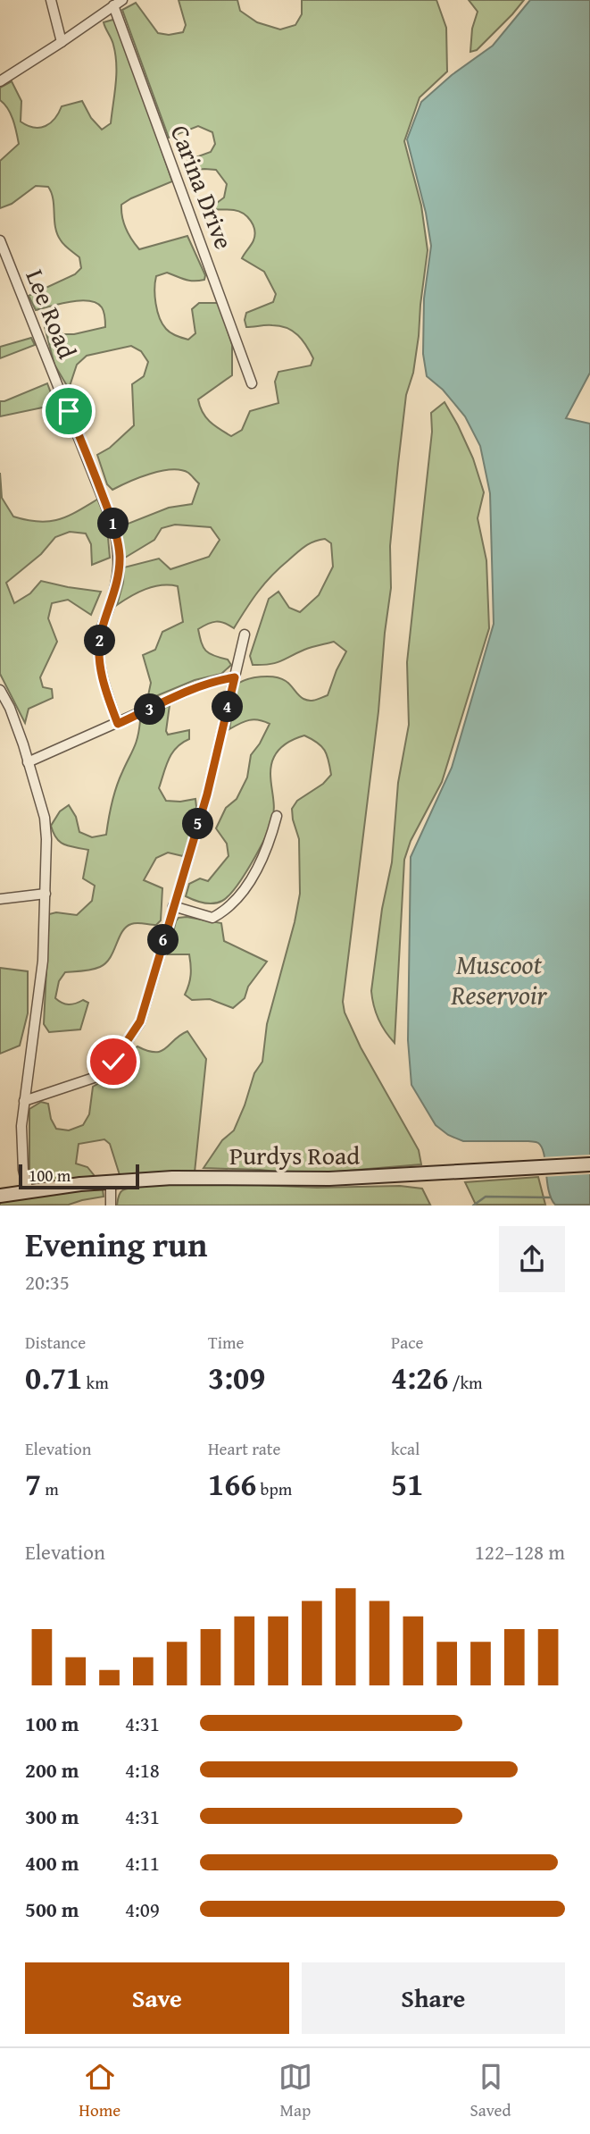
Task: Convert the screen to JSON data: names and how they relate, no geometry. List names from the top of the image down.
{
  "streets": {
    "main road": ["Purdys Road"],
    "street": ["Carina Drive", "Lee Road"]
  },
  "water": ["Muscoot Reservoir"],
  "scale_bar": "100 m",
  "page": {
    "pins": [
      "1",
      "2",
      "4",
      "3",
      "5",
      "6"
    ],
    "scale": "100 m",
    "heading": ["Evening run", "20:35"],
    "stats": [
      ["Distance", "0.71 km"],
      ["Time", "3:09"],
      ["Pace", "4:26 /km"],
      ["Elevation", "7 m"],
      ["Heart rate", "166 bpm"],
      ["kcal", "51"]
    ],
    "chart": ["Elevation", "122–128 m"],
    "list": [
      {
        "name": "100 m",
        "note": "4:31"
      },
      {
        "name": "200 m",
        "note": "4:18"
      },
      {
        "name": "300 m",
        "note": "4:31"
      },
      {
        "name": "400 m",
        "note": "4:11"
      },
      {
        "name": "500 m",
        "note": "4:09"
      }
    ],
    "buttons": ["Save", "Share"],
    "tabs": ["Home", "Map", "Saved"]
  }
}
